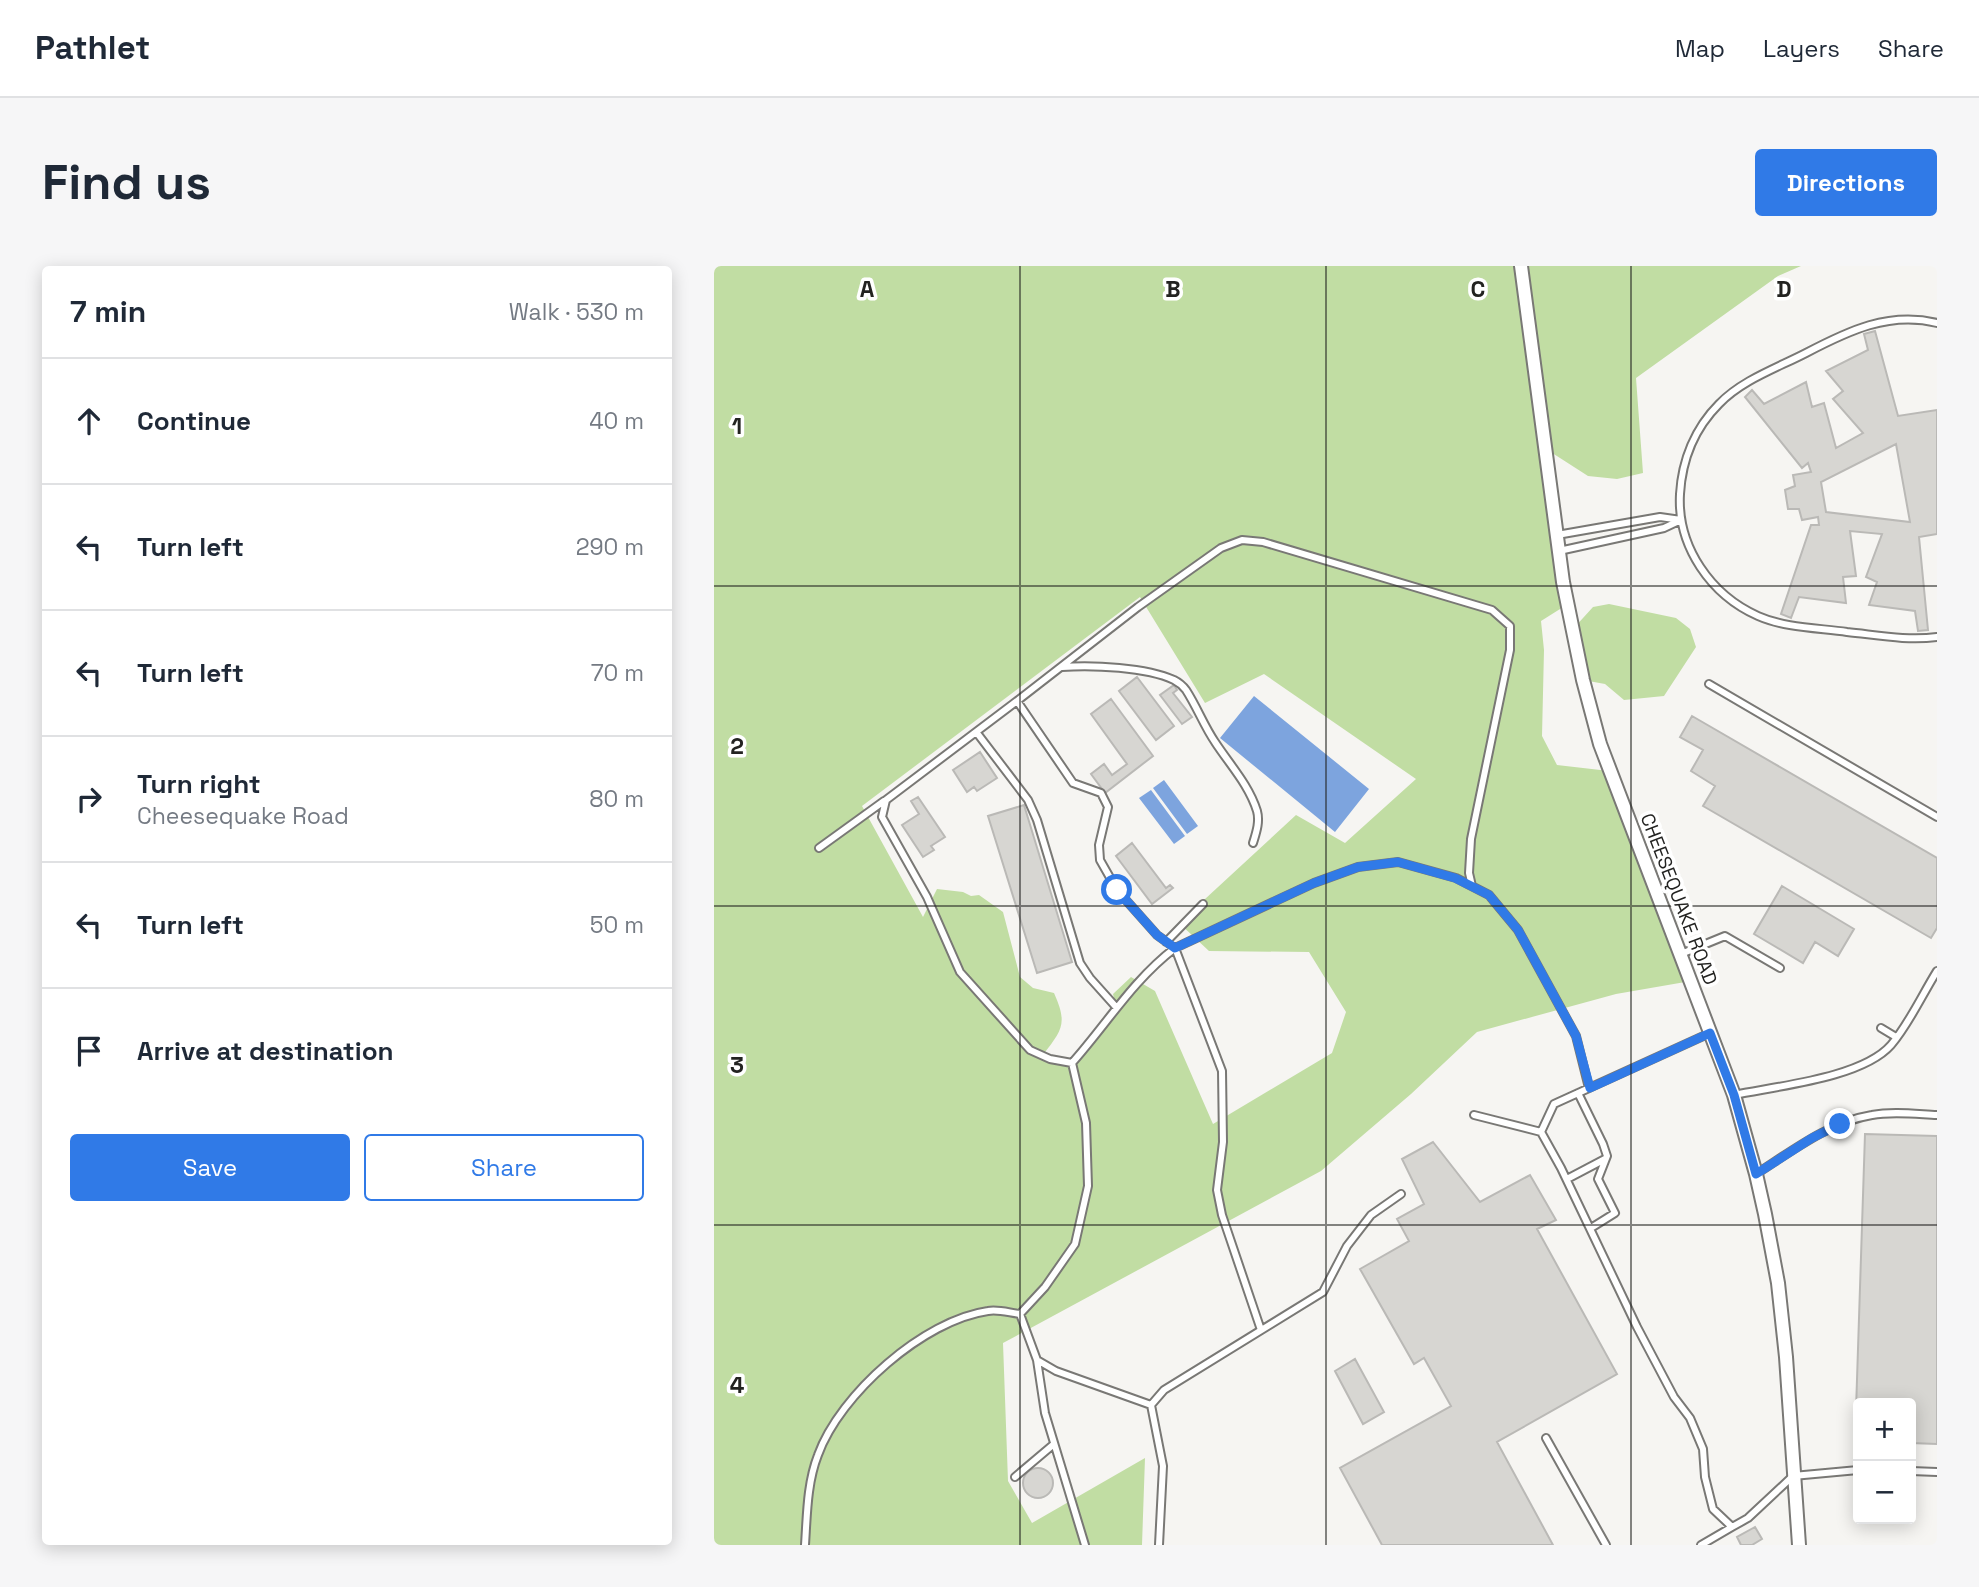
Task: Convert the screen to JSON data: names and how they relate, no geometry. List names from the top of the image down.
{
  "streets": {
    "street": ["CHEESEQUAKE ROAD"]
  },
  "page": {
    "header": "Pathlet",
    "nav": ["Map", "Layers", "Share"],
    "buttons": [
      "Directions",
      ["Save", "Share"]
    ],
    "title": "Find us",
    "heading": ["7 min", "Walk · 530 m"],
    "list": [
      ["Continue", "40 m"],
      ["Turn left", "290 m"],
      ["Turn left", "70 m"],
      ["Turn right", "Cheesequake Road", "80 m"],
      ["Turn left", "50 m"],
      "Arrive at destination"
    ],
    "map_buttons": ["+", "−"]
  },
  "grid": {
    "columns": [
      "A",
      "B",
      "C",
      "D"
    ],
    "rows": [
      "1",
      "2",
      "3",
      "4"
    ]
  }
}
